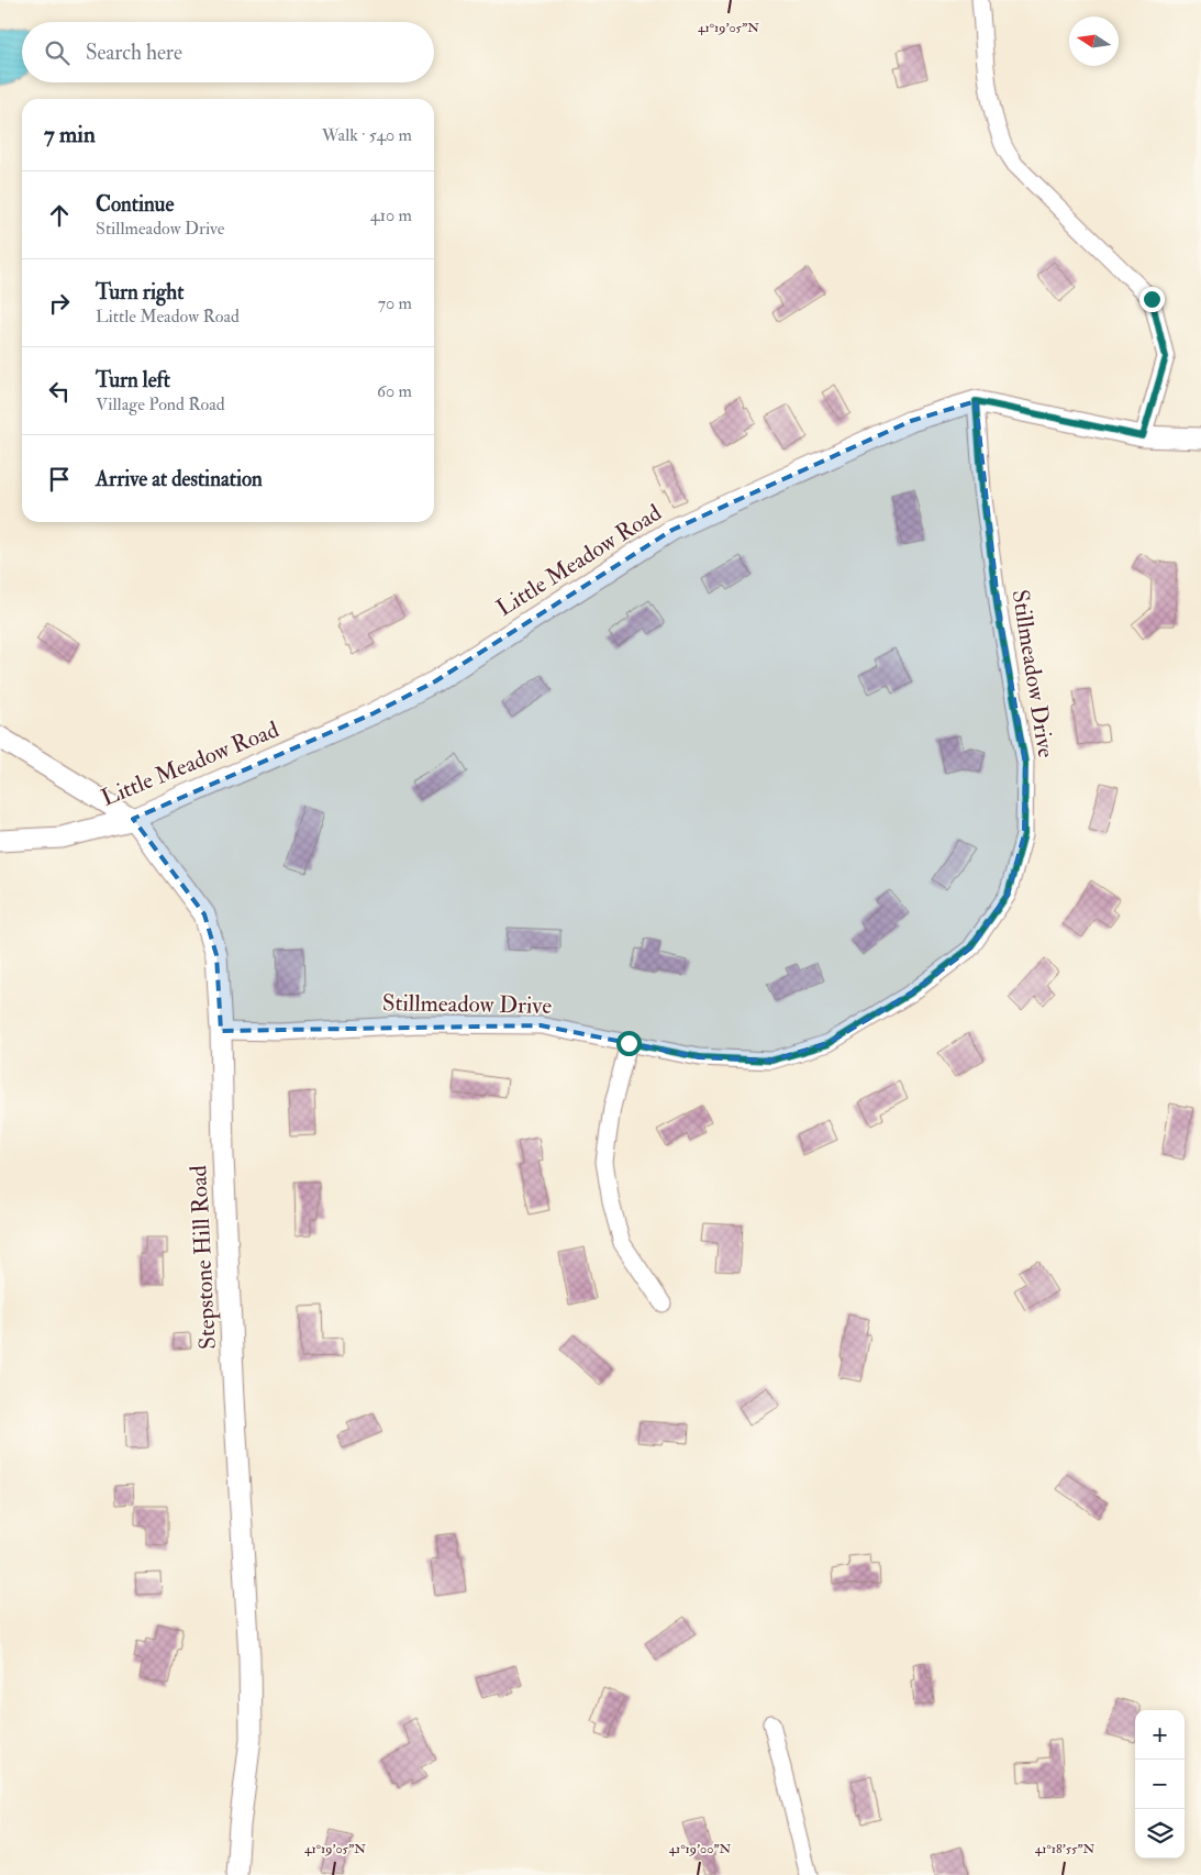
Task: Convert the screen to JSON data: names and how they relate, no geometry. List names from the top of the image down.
{
  "streets": {
    "street": ["Little Meadow Road", "Stillmeadow Drive", "Stepstone Hill Road"]
  },
  "crossings": [
    ["Little Meadow Road", "Stillmeadow Drive"],
    ["Little Meadow Road", "Stepstone Hill Road"],
    ["Stillmeadow Drive", "Stepstone Hill Road"]
  ],
  "north": "left",
  "page": {
    "search": "Search here",
    "heading": ["7 min", "Walk · 540 m"],
    "list": [
      ["Continue", "Stillmeadow Drive", "410 m"],
      ["Turn right", "Little Meadow Road", "70 m"],
      ["Turn left", "Village Pond Road", "60 m"],
      "Arrive at destination"
    ],
    "map_buttons": ["+", "−"]
  },
  "coordinates": ["41°19'05\"N", "41°19'00\"N", "41°18'55\"N"]
}
